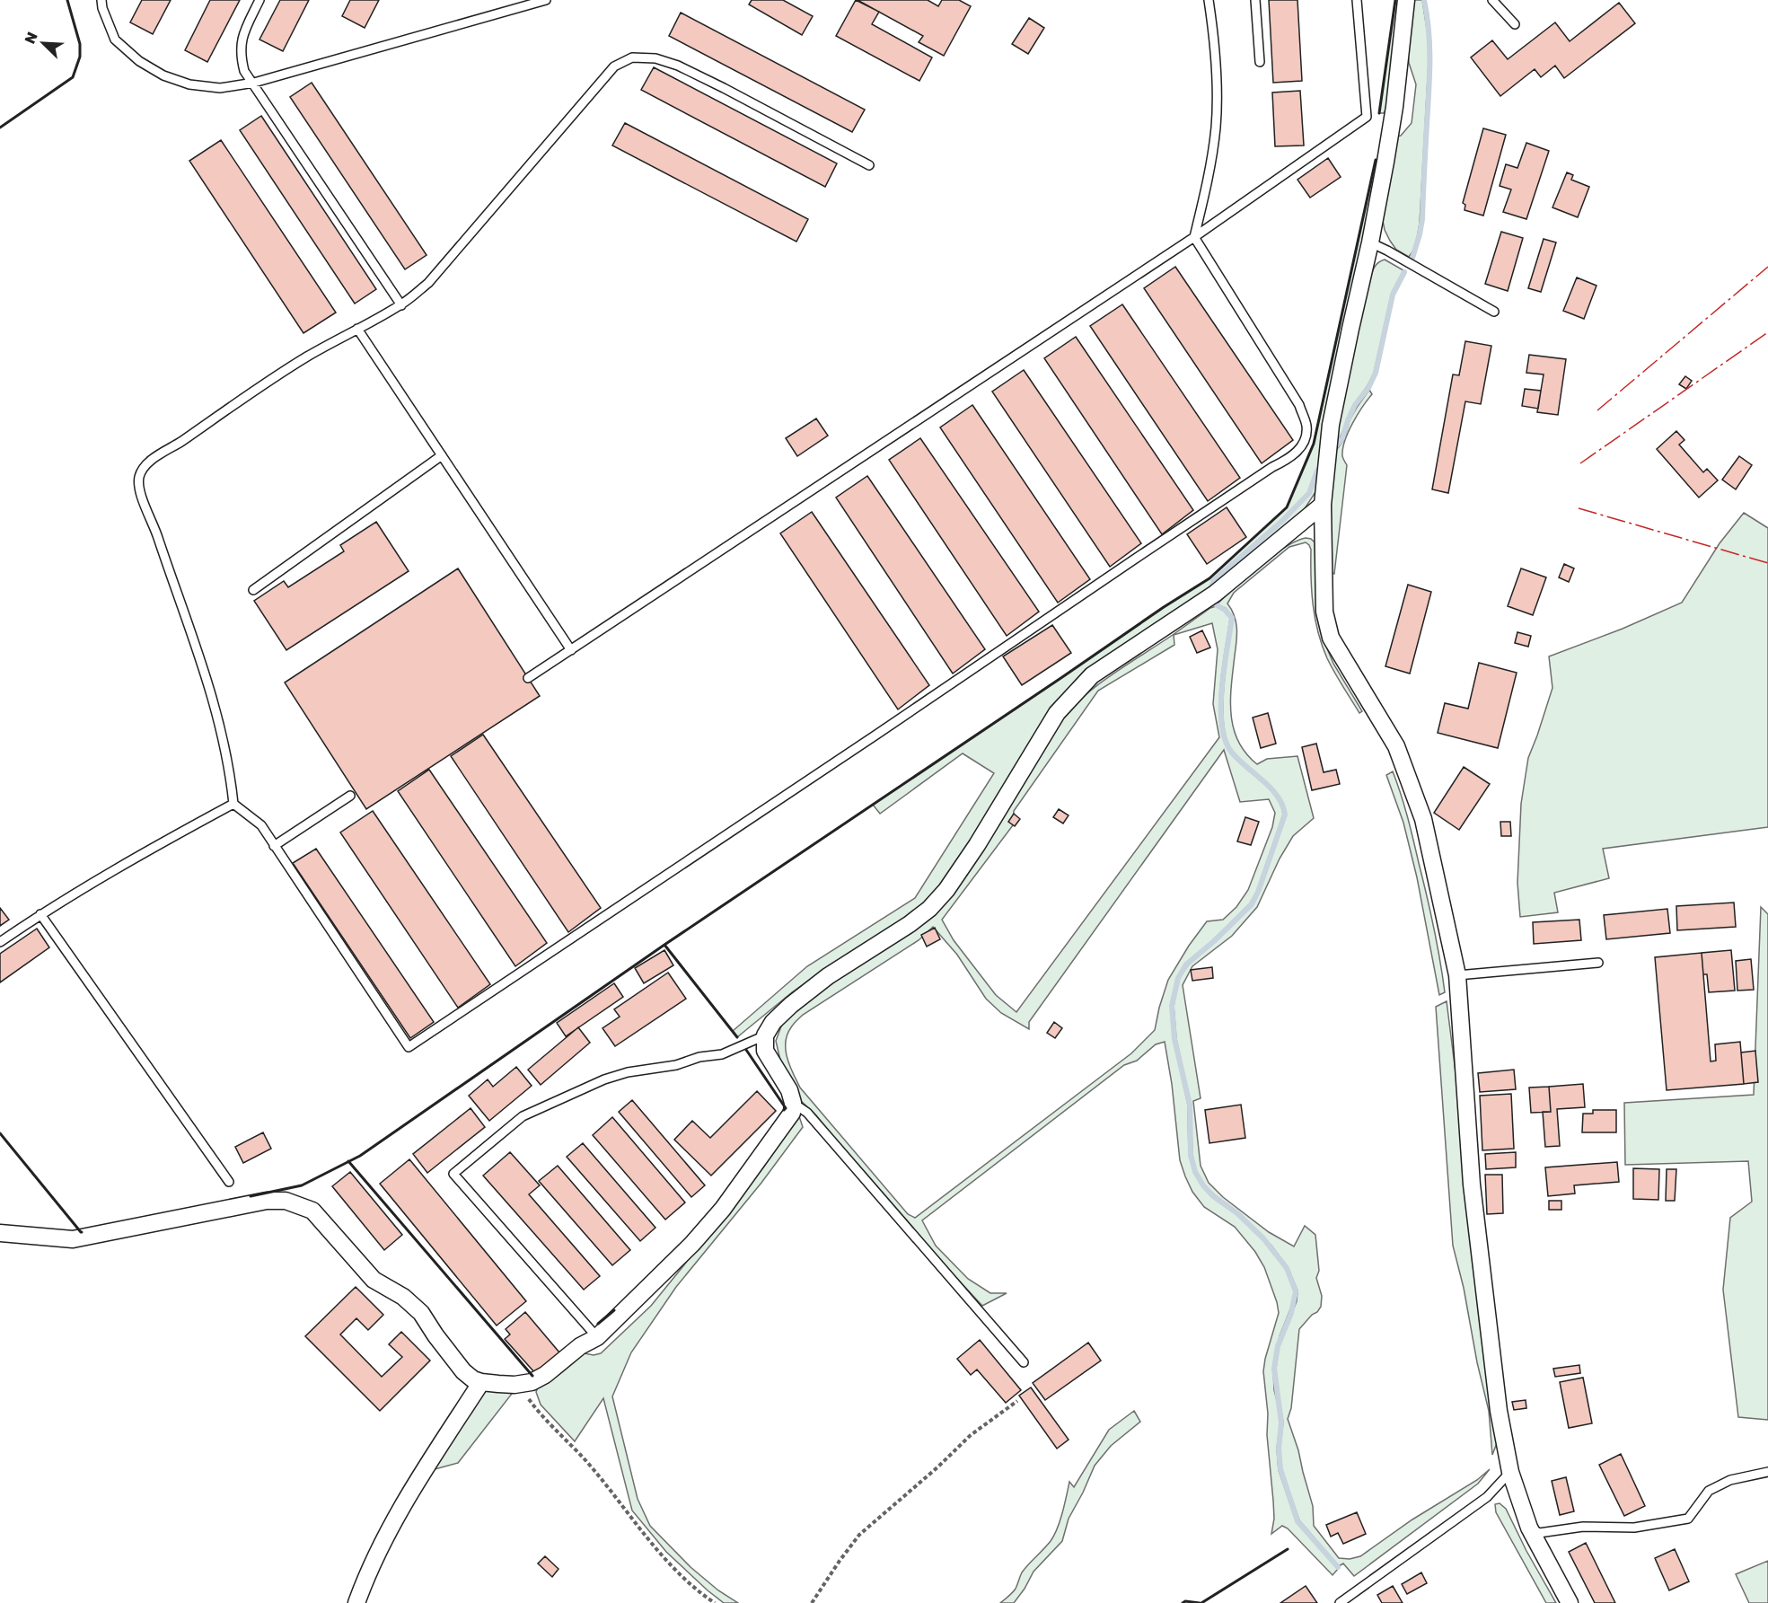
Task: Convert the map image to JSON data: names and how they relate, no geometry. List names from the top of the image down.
{
  "north": "top left"
}
